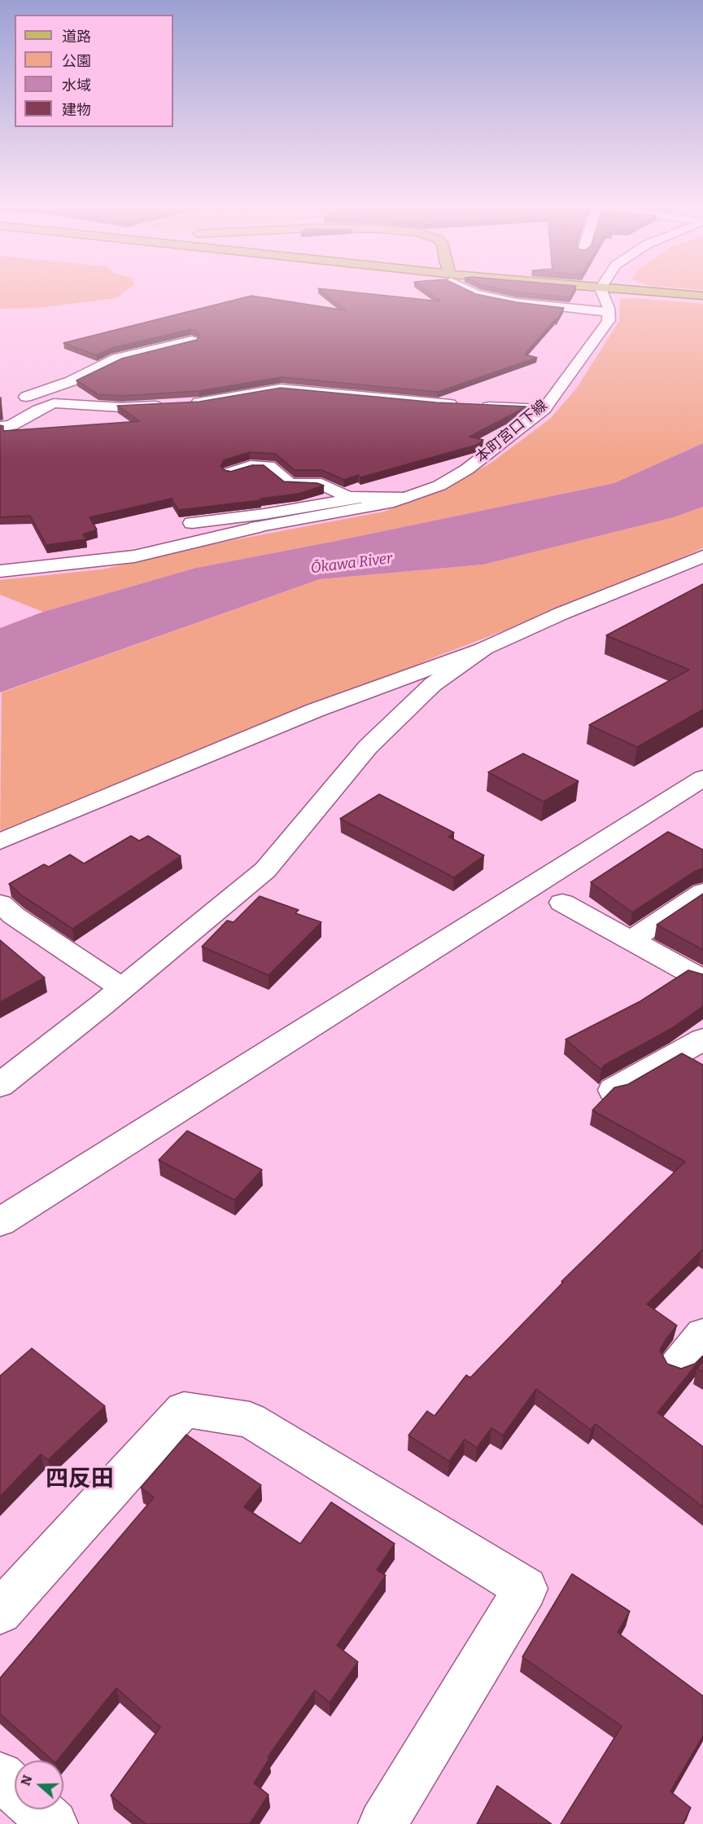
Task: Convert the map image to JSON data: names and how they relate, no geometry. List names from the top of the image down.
{
  "streets": {
    "street": ["本町宮口下線"]
  },
  "districts": ["四反田"],
  "water": ["Ōkawa River"],
  "legend": [
    "道路",
    "公園",
    "水域",
    "建物"
  ],
  "north": "left"
}
